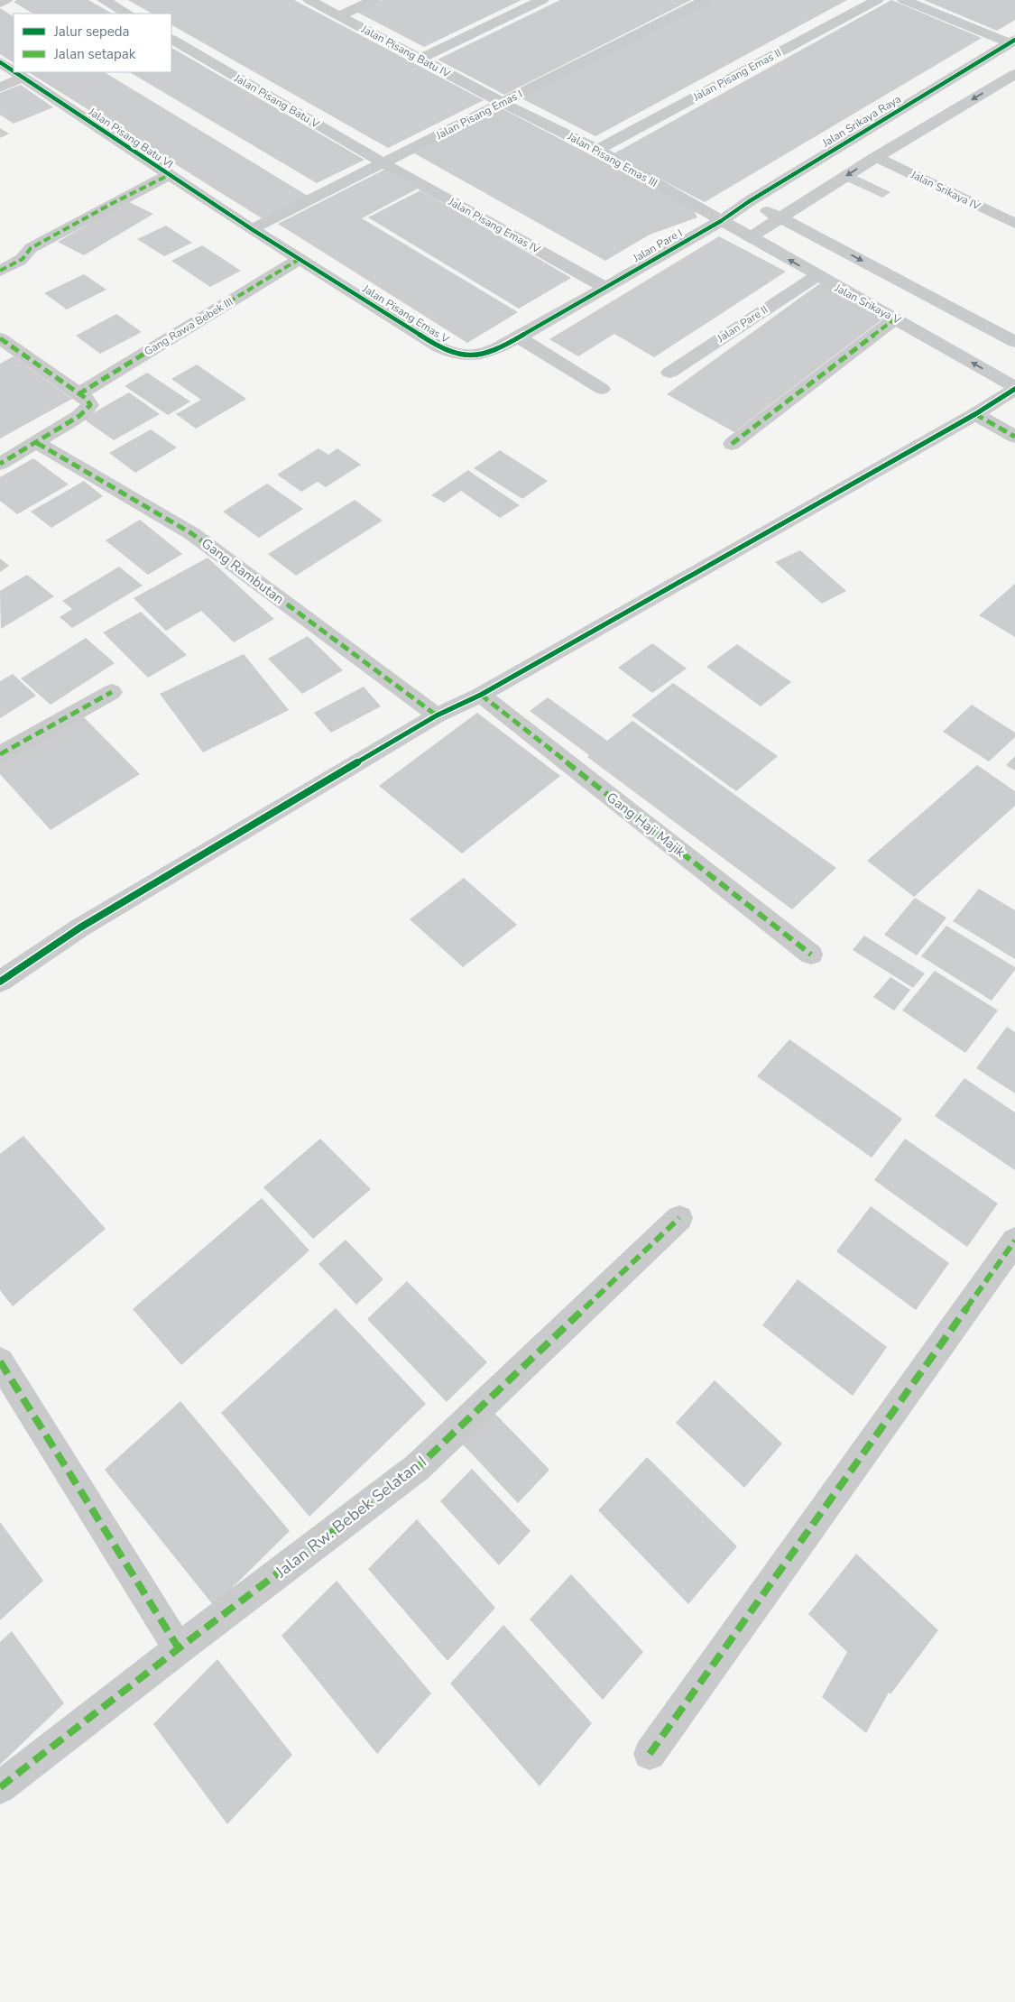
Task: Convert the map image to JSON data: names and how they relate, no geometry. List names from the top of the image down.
{
  "streets": {
    "street": [
      "Jalan Pisang Batu IV",
      "Jalan Pisang Emas II",
      "Jalan Pisang Batu V",
      "Jalan Pisang Emas I",
      "Jalan Srikaya Raya",
      "Jalan Pisang Batu VI",
      "Jalan Pisang Emas III",
      "Jalan Srikaya IV",
      "Jalan Pisang Emas IV",
      "Jalan Pare I",
      "Jalan Srikaya V",
      "Jalan Pisang Emas V",
      "Jalan Pare II",
      "Gang Rawa Bebek III",
      "Gang Rambutan",
      "Gang Haji Majik",
      "Jalan Rw. Bebek Selatan I"
    ]
  },
  "crossings": [
    ["Jalan Pisang Batu IV", "Jalan Pisang Emas I"],
    ["Jalan Pisang Batu IV", "Jalan Pisang Emas III"],
    ["Jalan Pisang Emas II", "Jalan Pisang Emas III"],
    ["Jalan Pisang Batu V", "Jalan Pisang Emas I"],
    ["Jalan Pisang Batu V", "Jalan Pisang Emas IV"],
    ["Jalan Pisang Emas I", "Jalan Pisang Batu VI"],
    ["Jalan Pisang Emas I", "Jalan Pisang Emas III"],
    ["Jalan Pisang Emas I", "Jalan Pisang Emas IV"],
    ["Jalan Pisang Emas I", "Jalan Pisang Emas V"],
    ["Jalan Srikaya Raya", "Jalan Pisang Emas III"],
    ["Jalan Srikaya Raya", "Jalan Pare I"],
    ["Jalan Srikaya Raya", "Jalan Srikaya V"],
    ["Jalan Pisang Batu VI", "Jalan Pisang Emas V"],
    ["Jalan Pisang Emas III", "Jalan Pare I"],
    ["Jalan Pisang Emas III", "Jalan Srikaya V"],
    ["Jalan Pisang Emas IV", "Jalan Pare I"],
    ["Jalan Pisang Emas IV", "Jalan Pisang Emas V"],
    ["Jalan Pare I", "Jalan Srikaya V"],
    ["Jalan Pare I", "Jalan Pisang Emas V"],
    ["Jalan Srikaya V", "Jalan Pare II"],
    ["Jalan Pisang Emas V", "Gang Rawa Bebek III"]
  ],
  "legend": ["Jalur sepeda", "Jalan setapak"]
}
